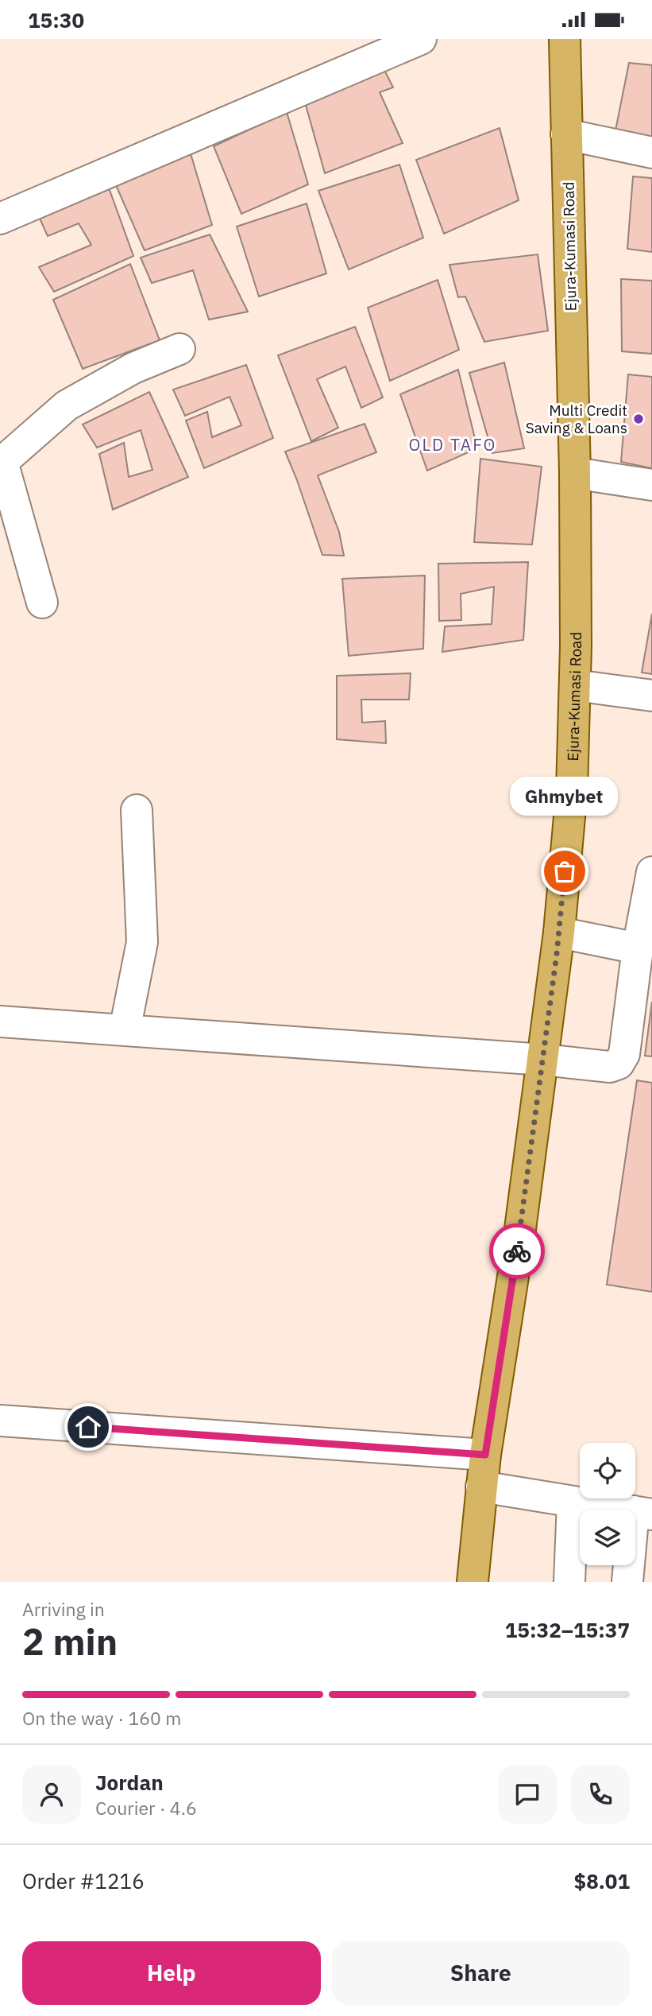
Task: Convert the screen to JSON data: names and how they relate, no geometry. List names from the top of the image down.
{
  "streets": {
    "main road": ["Ejura-Kumasi Road"]
  },
  "districts": ["OLD TAFO"],
  "places": ["Multi Credit Saving & Loans", "Ghmybet"],
  "page": {
    "status": "15:30",
    "bubble": "Ghmybet",
    "heading": ["2 min", "Arriving in", "15:32–15:37"],
    "panel": [
      "Jordan",
      "Courier · 4.6",
      "Order #1216",
      "$8.01"
    ],
    "bar": "On the way · 160 m",
    "buttons": ["Help", "Share"]
  }
}
